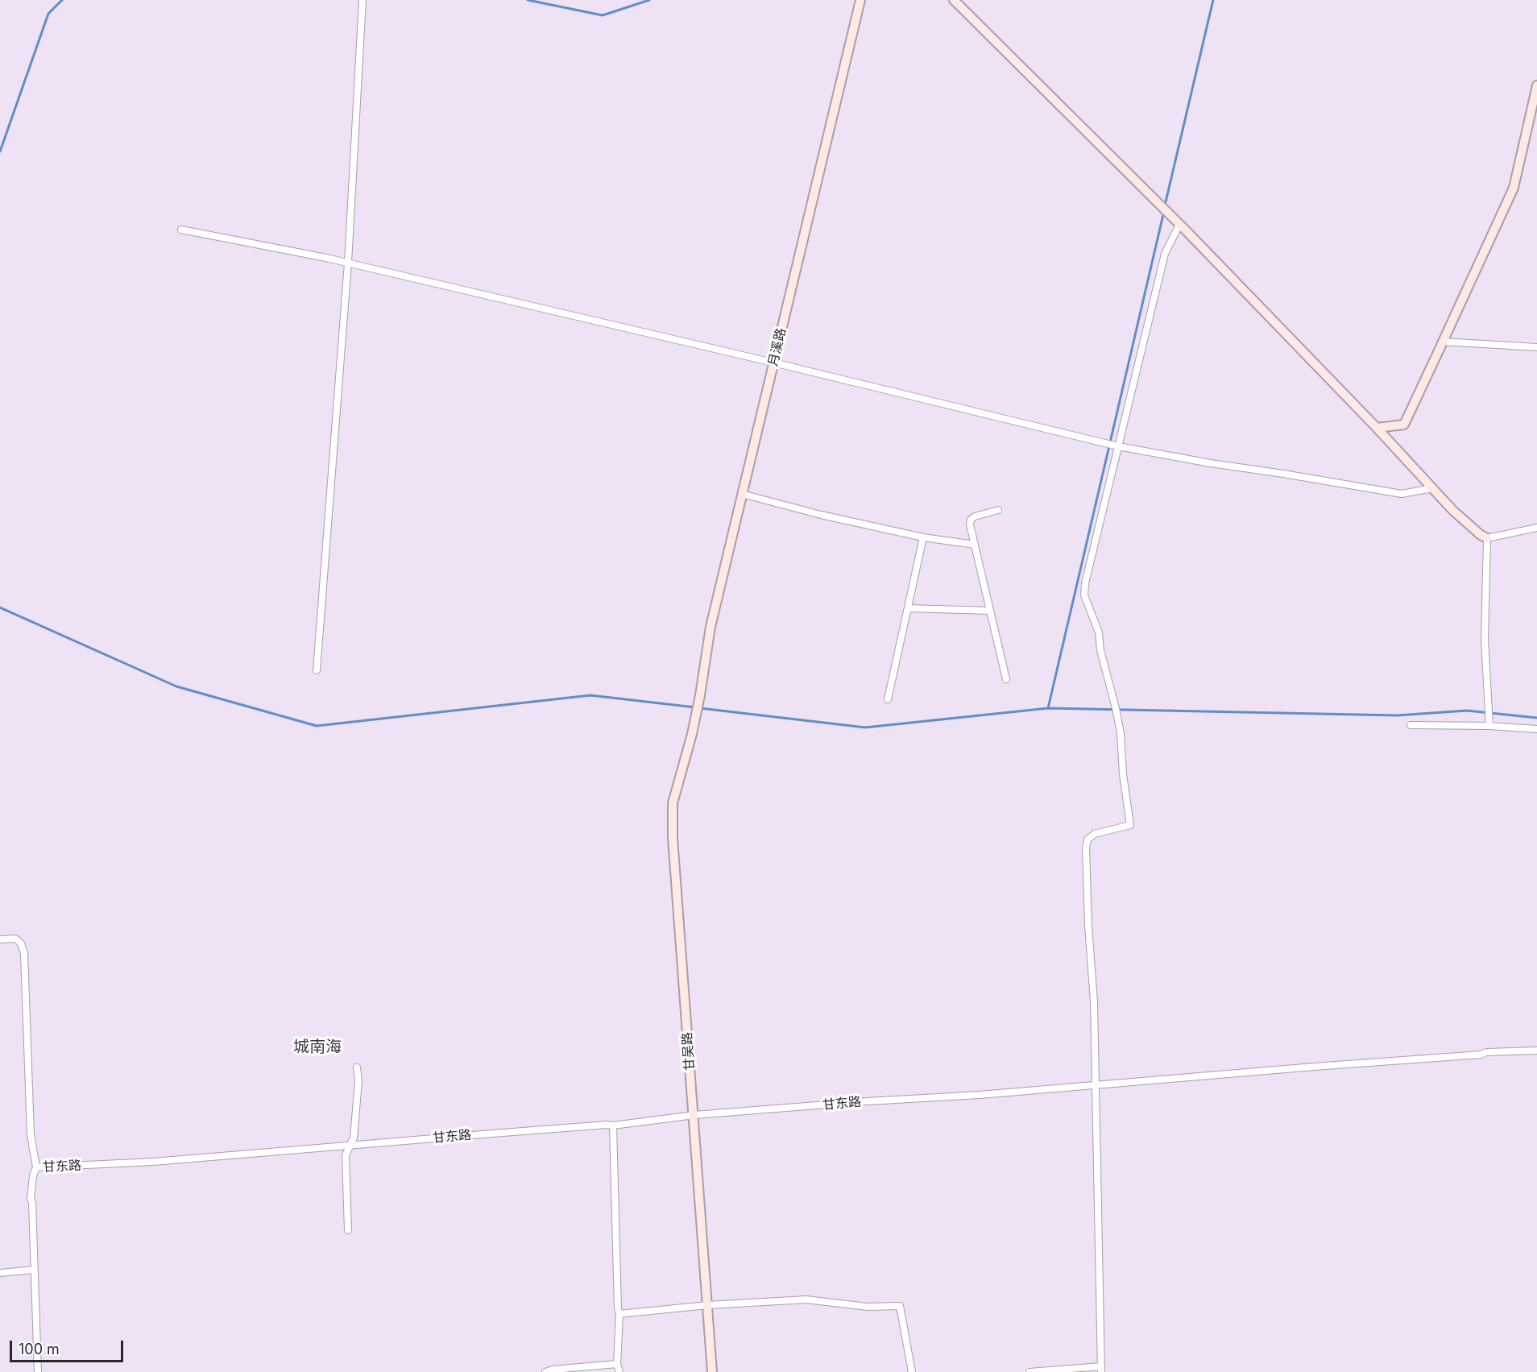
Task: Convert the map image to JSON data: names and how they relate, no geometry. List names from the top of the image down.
{
  "streets": {
    "street": ["月溪路", "甘吴路", "甘东路"]
  },
  "crossings": [
    ["月溪路", "甘吴路"],
    ["甘吴路", "甘东路"]
  ],
  "districts": ["城南海"],
  "scale_bar": "100 m"
}
